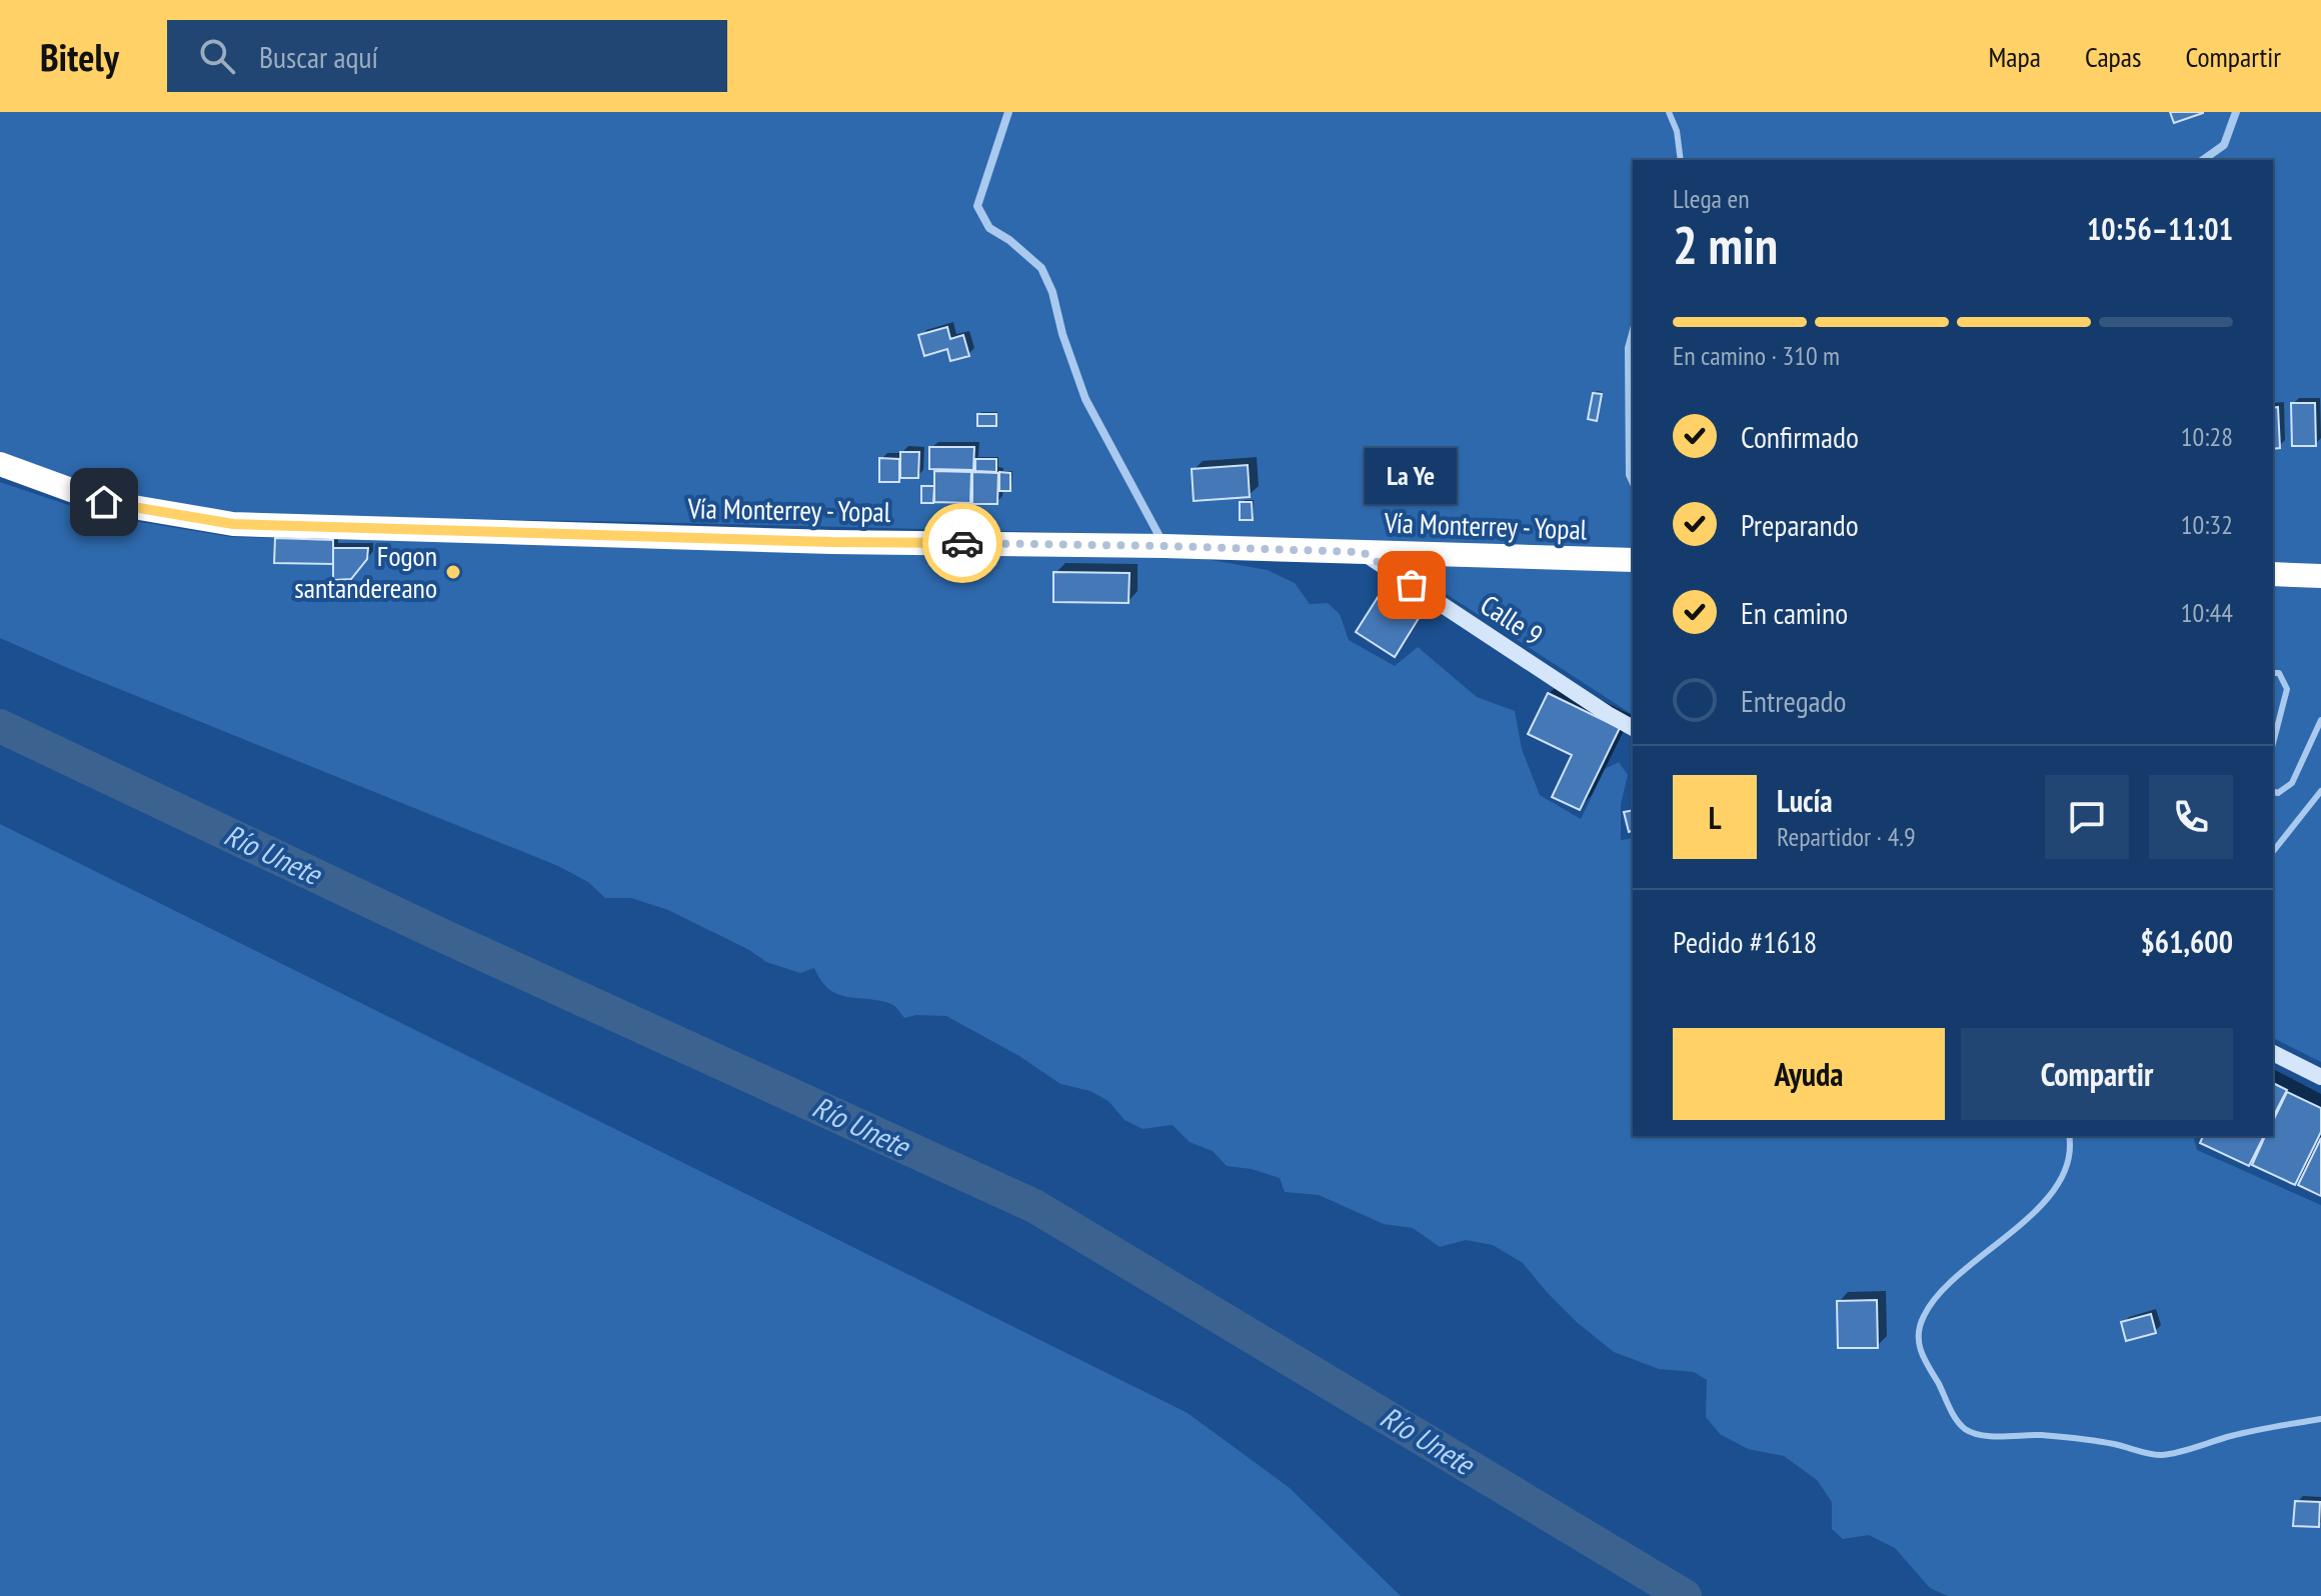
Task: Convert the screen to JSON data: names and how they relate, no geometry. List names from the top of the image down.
{
  "streets": {
    "highway": ["Vía Monterrey - Yopal"]
  },
  "water": ["Río Unete"],
  "places": ["Fogon santandereano", "La Ye"],
  "page": {
    "header": "Bitely",
    "search": "Buscar aquí",
    "nav": ["Mapa", "Capas", "Compartir"],
    "heading": ["2 min", "Llega en", "10:56–11:01"],
    "panel": [
      "Lucía",
      "Repartidor · 4.9",
      "Pedido #1618",
      "$61,600"
    ],
    "bar": "En camino · 310 m",
    "list": [
      ["Confirmado", "10:28"],
      ["Preparando", "10:32"],
      ["En camino", "10:44"],
      "Entregado"
    ],
    "bubble": "La Ye",
    "round": "L",
    "buttons": ["Ayuda", "Compartir"]
  }
}
